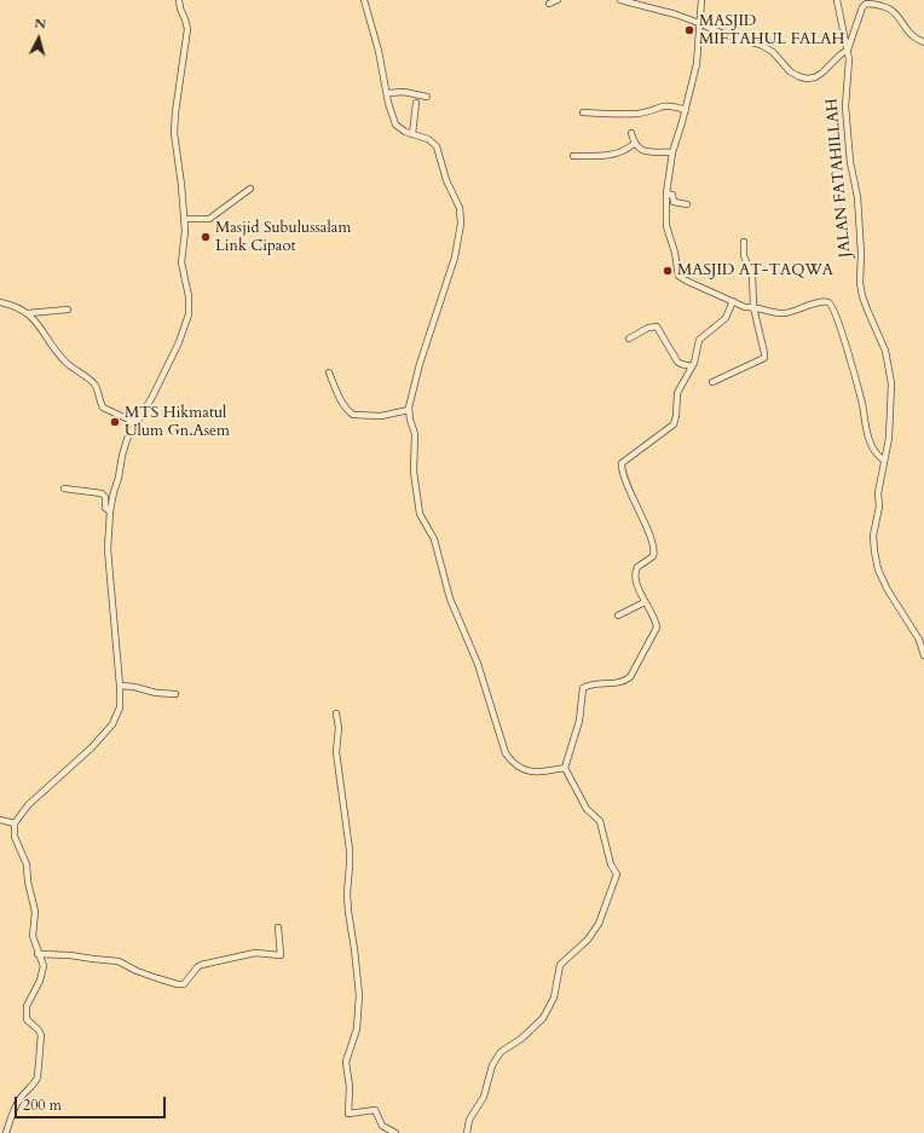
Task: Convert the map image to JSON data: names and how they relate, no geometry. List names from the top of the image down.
{
  "streets": {
    "street": ["JALAN FATAHILLAH"]
  },
  "places": [
    "MASJID MIFTAHUL FALAH",
    "Masjid Subulussalam Link Cipaot",
    "MASJID AT-TAQWA",
    "MTS Hikmatul Ulum Gn.Asem"
  ],
  "scale_bar": "200 m",
  "north": "top"
}
